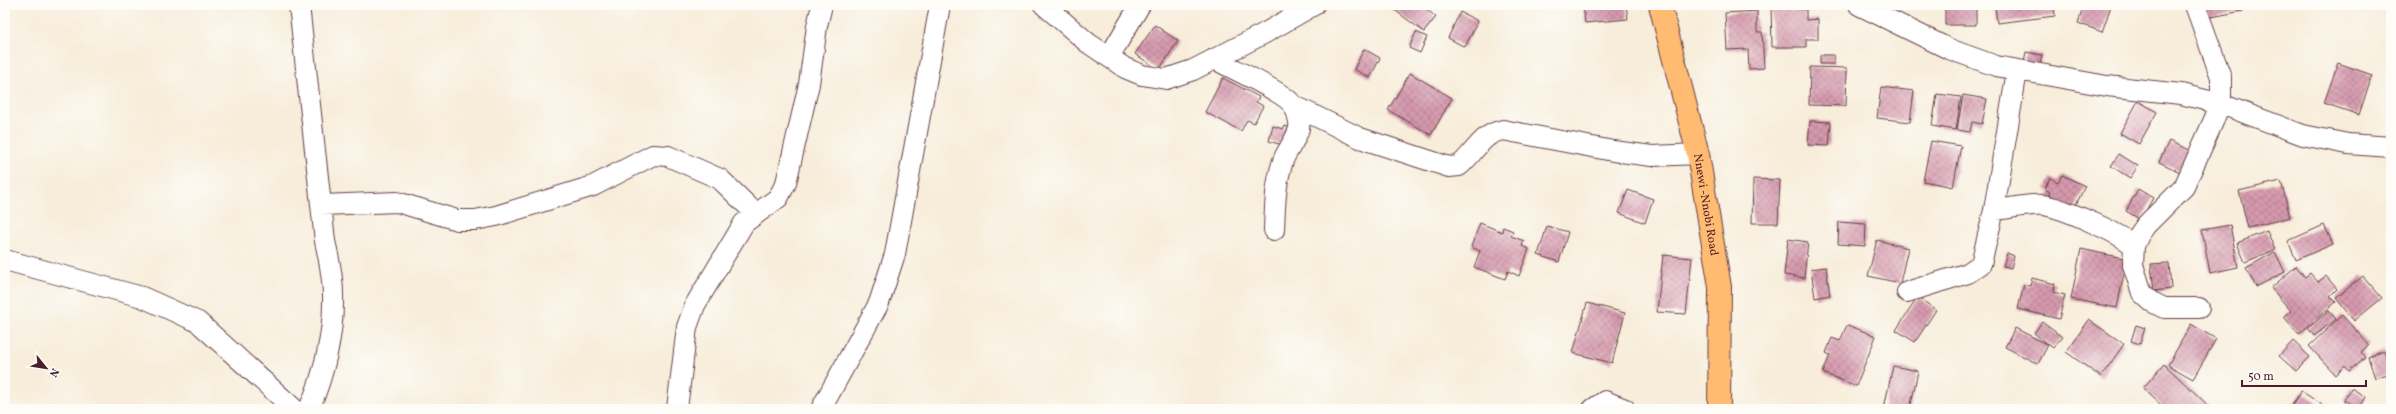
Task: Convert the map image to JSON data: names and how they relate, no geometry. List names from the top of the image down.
{
  "streets": {
    "main road": ["Nnewi -Nnobi Road"]
  },
  "scale_bar": "50 m",
  "north": "bottom right"
}
